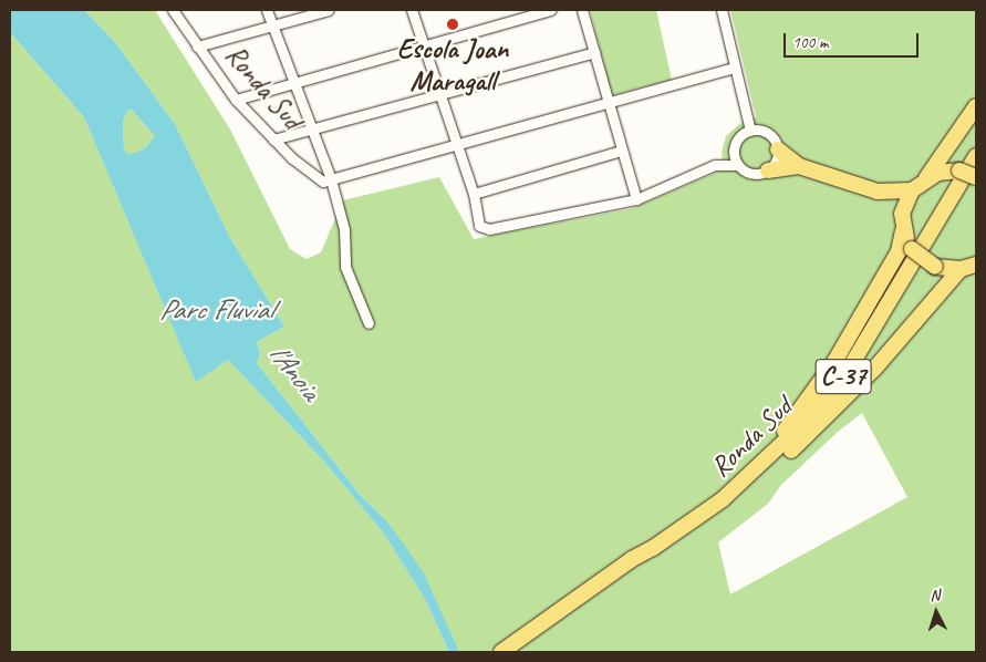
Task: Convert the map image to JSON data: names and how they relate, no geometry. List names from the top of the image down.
{
  "streets": {
    "highway": ["Ronda Sud", "C-37"]
  },
  "water": ["Parc Fluvial", "l'Anoia"],
  "places": ["Escola Joan Maragall"],
  "scale_bar": "100 m",
  "north": "top"
}
